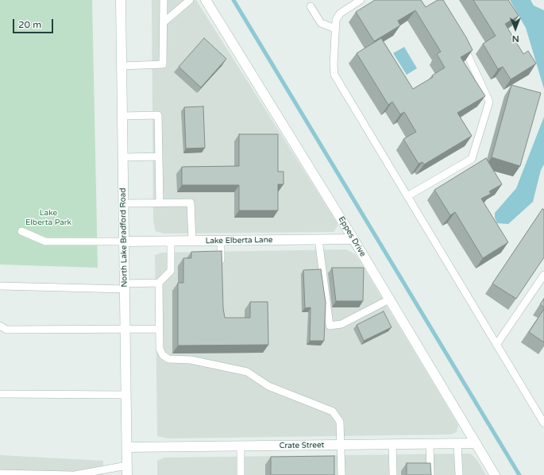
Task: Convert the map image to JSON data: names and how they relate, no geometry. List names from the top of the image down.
{
  "streets": {
    "street": [
      "Eppes Drive",
      "North Lake Bradford Road",
      "Lake Elberta Lane",
      "Crate Street"
    ]
  },
  "crossings": [
    ["Eppes Drive", "Lake Elberta Lane"],
    ["Eppes Drive", "Crate Street"],
    ["North Lake Bradford Road", "Lake Elberta Lane"],
    ["North Lake Bradford Road", "Crate Street"]
  ],
  "parks": ["Lake Elberta Park"],
  "scale_bar": "20 m",
  "north": "bottom"
}
